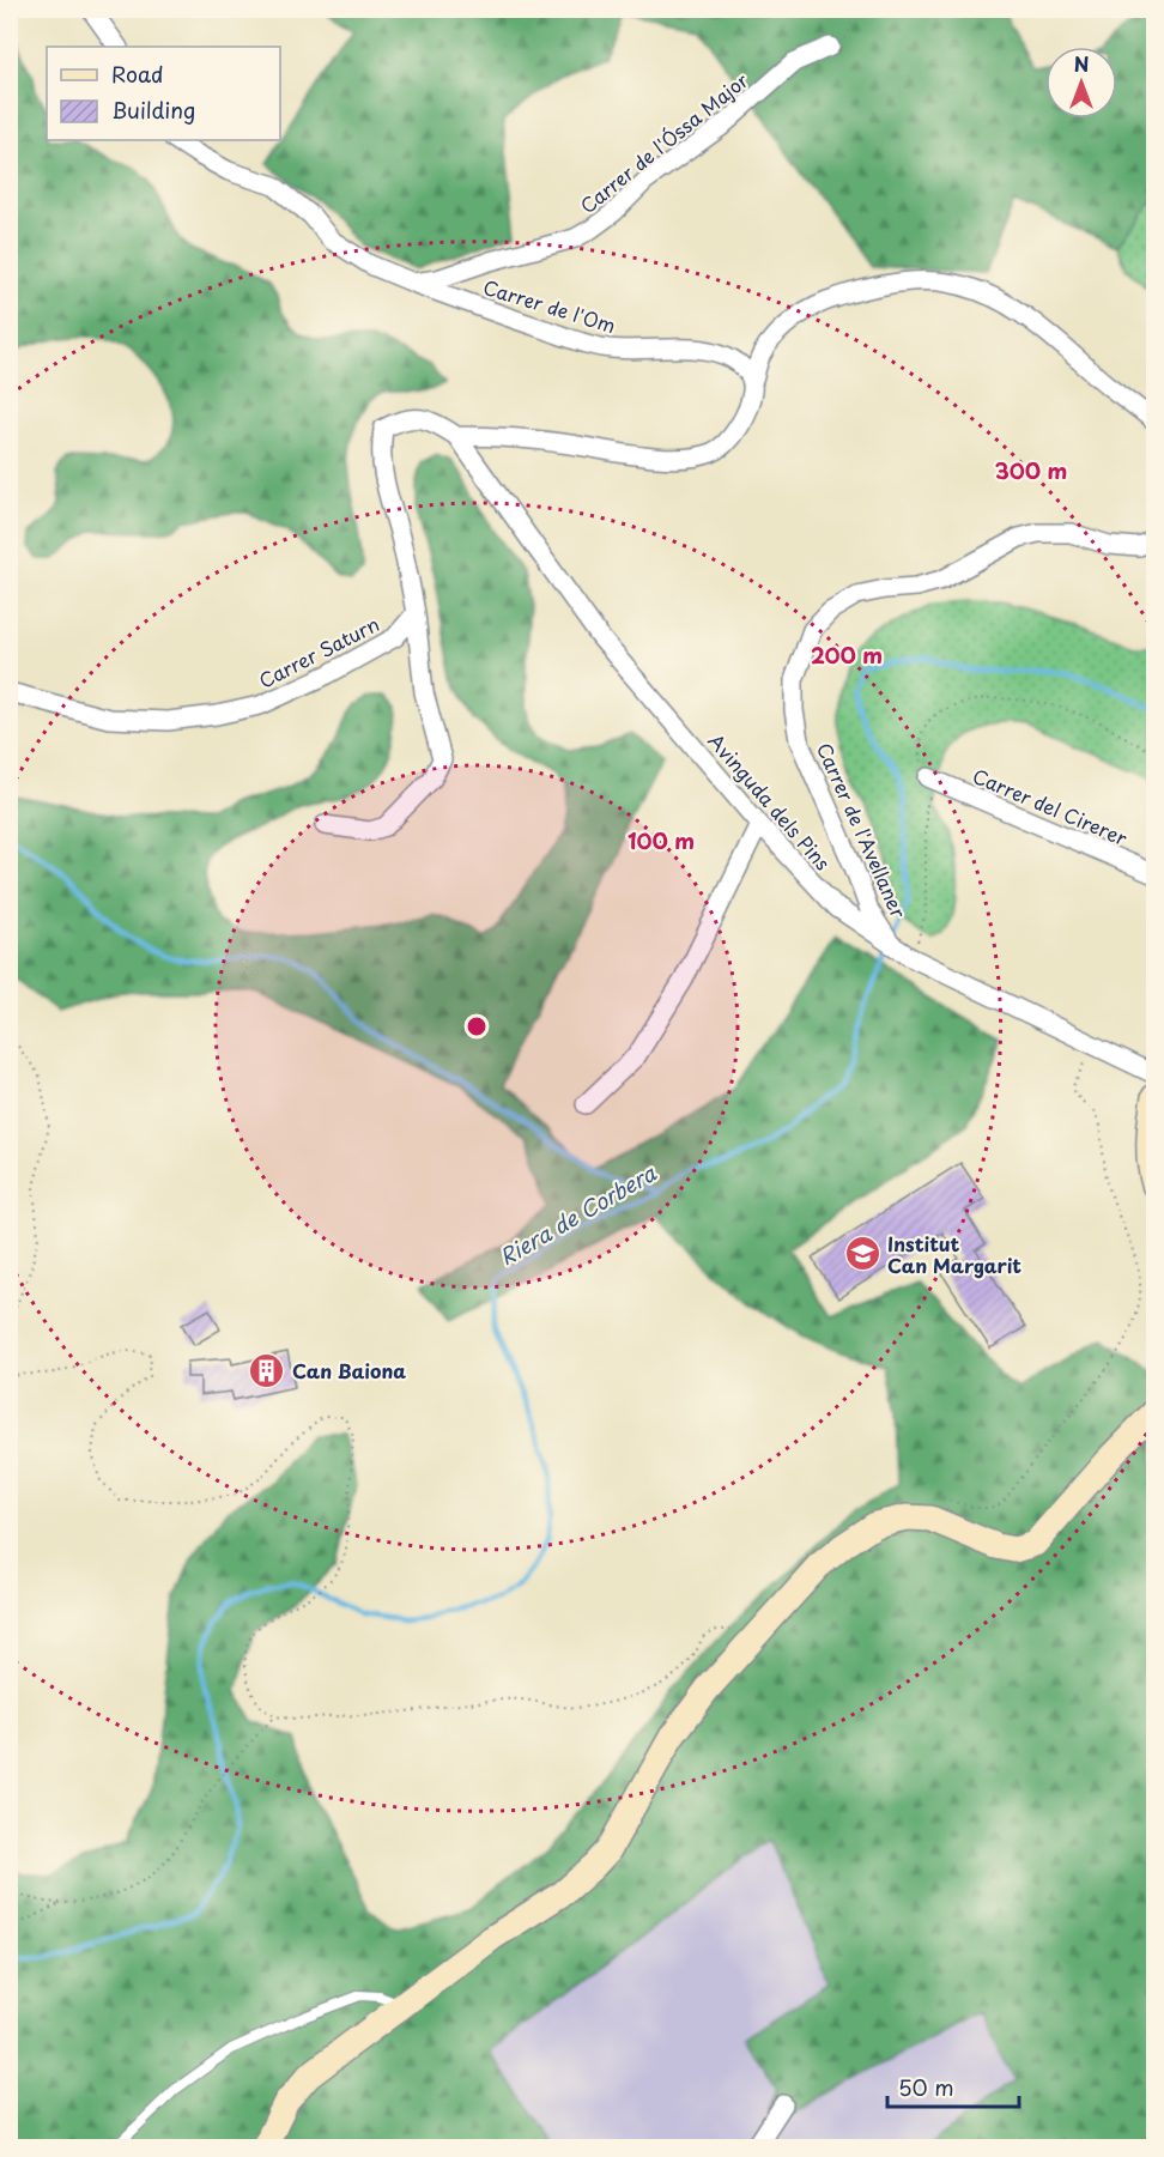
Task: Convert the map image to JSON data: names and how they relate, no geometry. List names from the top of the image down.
{
  "streets": {
    "street": [
      "Carrer de l'Óssa Major",
      "Carrer de l'Om",
      "Carrer Saturn",
      "Avinguda dels Pins",
      "Carrer del Cirerer",
      "Carrer de l'Avellaner"
    ]
  },
  "crossings": [
    ["Carrer de l'Óssa Major", "Carrer de l'Om"],
    ["Avinguda dels Pins", "Carrer de l'Avellaner"]
  ],
  "water": ["Riera de Corbera"],
  "places": {
    "school or university": ["Institut Can Margarit"],
    "building": ["Can Baiona"]
  },
  "legend": ["Road", "Building"],
  "scale_bar": "50 m",
  "north": "top",
  "rings": ["300 m", "200 m", "100 m"]
}
